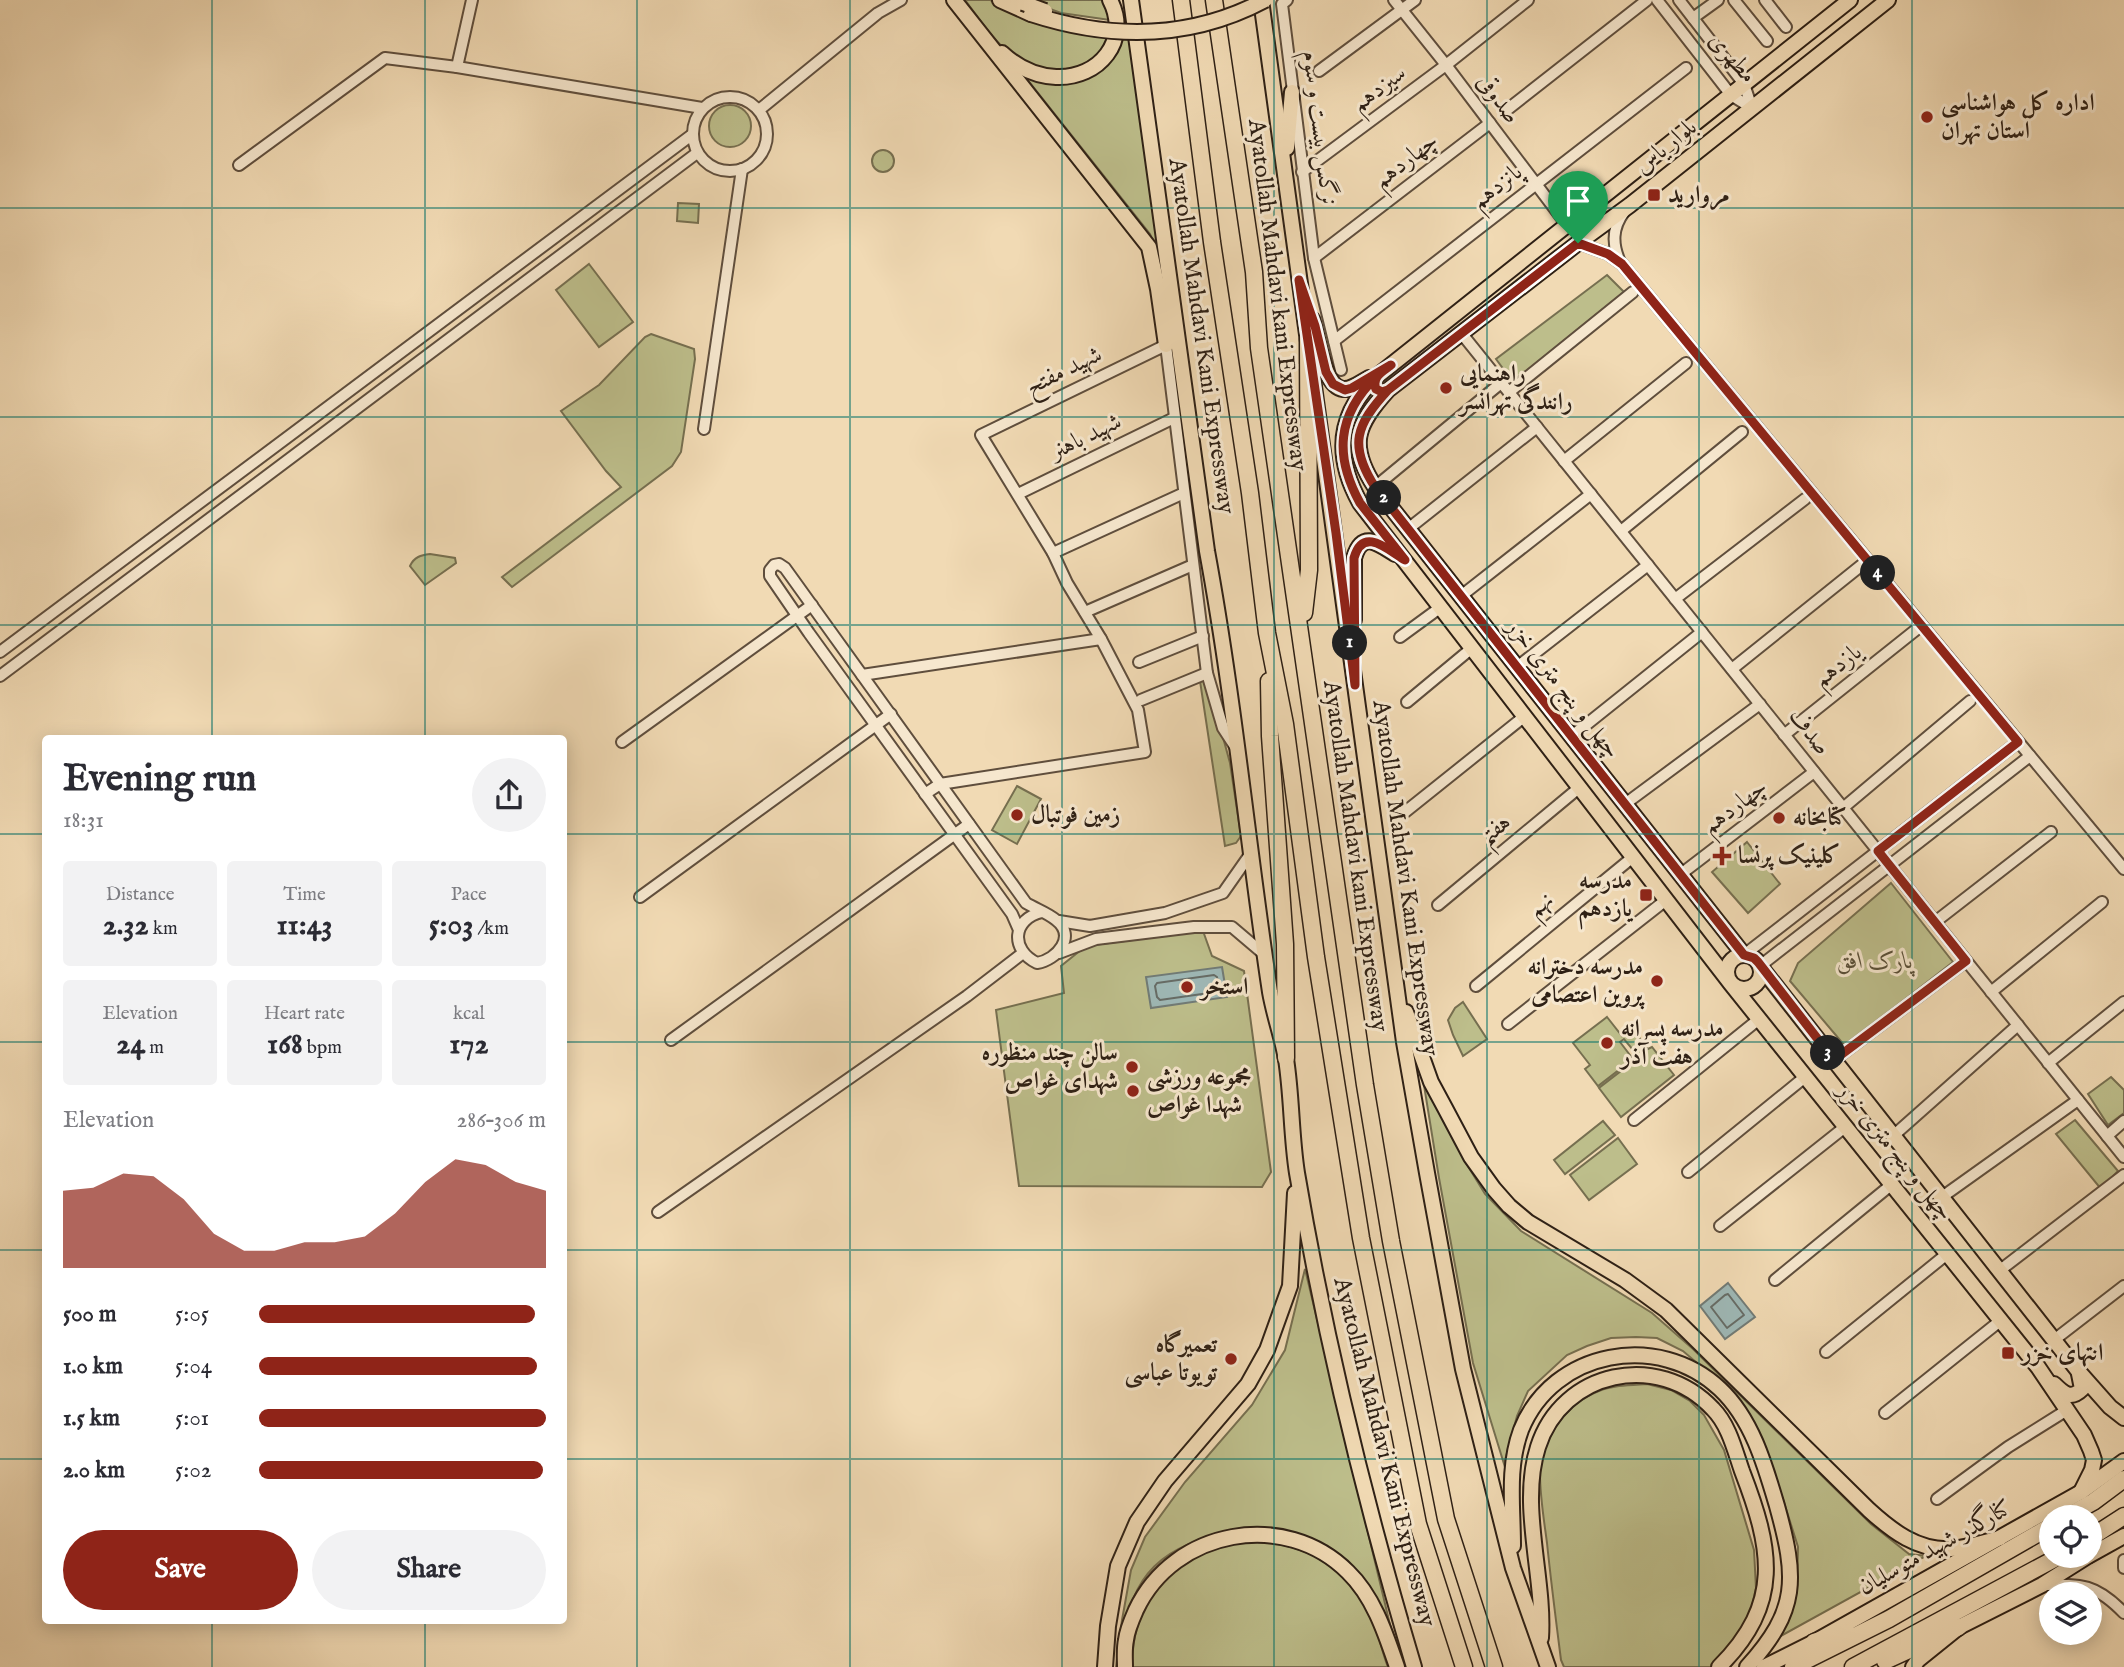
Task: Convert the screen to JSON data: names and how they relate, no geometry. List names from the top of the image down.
{
  "streets": {
    "highway": ["Ayatollah Mahdavi kani Expressway", "Ayatollah Mahdavi Kani Expressway"],
    "main road": ["بلوار یاس", "چهل و پنج متری خزر", "کنارگذر شهید متوسلیان"],
    "street": [
      "مطهری",
      "سیزدهم",
      "صدوقی",
      "نرگس بیست و سوم",
      "چهاردهم",
      "پانزدهم",
      "شهید مفتح",
      "شهید باهنر",
      "یازدهم",
      "صدف",
      "هفتم",
      "نهم"
    ]
  },
  "crossings": [
    ["مطهری", "بلوار یاس"],
    ["سیزدهم", "صدوقی"],
    ["سیزدهم", "نرگس بیست و سوم"],
    ["صدوقی", "بلوار یاس"],
    ["صدوقی", "چهاردهم"],
    ["صدوقی", "پانزدهم"],
    ["نرگس بیست و سوم", "چهاردهم"],
    ["نرگس بیست و سوم", "پانزدهم"],
    ["بلوار یاس", "چهل و پنج متری خزر"],
    ["بلوار یاس", "صدف"],
    ["چهاردهم", "چهل و پنج متری خزر"],
    ["چهاردهم", "صدف"],
    ["شهید مفتح", "شهید باهنر"],
    ["یازدهم", "صدف"],
    ["چهل و پنج متری خزر", "هفتم"],
    ["چهل و پنج متری خزر", "نهم"],
    ["چهل و پنج متری خزر", "کنارگذر شهید متوسلیان"]
  ],
  "parks": ["پارک افق"],
  "places": {
    "other": [
      "اداره کل هواشناسی استان تهران",
      "راهنمایی رانندگی تهرانسر",
      "زمین فوتبال",
      "کتابخانه",
      "مدرسه دخترانه پروین اعتصامی",
      "استخر",
      "مدرسه پسرانه هفت آذر",
      "سالن چند منظوره شهدای غواص",
      "مجموعه ورزشی شهدا غواص",
      "تعمیرگاه تویوتا عباسی"
    ],
    "transit": ["مروارید", "مدرسه یازدهم", "انتهای خزر"],
    "health": ["کلینیک پرنسا"]
  },
  "page": {
    "pins": [
      "2",
      "4",
      "1",
      "3"
    ],
    "heading": ["Evening run", "18:31"],
    "stats": [
      ["Distance", "2.32 km"],
      ["Time", "11:43"],
      ["Pace", "5:03 /km"],
      ["Elevation", "24 m"],
      ["Heart rate", "168 bpm"],
      ["kcal", "172"]
    ],
    "chart": ["Elevation", "286–306 m"],
    "list": [
      {
        "name": "500 m",
        "note": "5:05"
      },
      {
        "name": "1.0 km",
        "note": "5:04"
      },
      {
        "name": "1.5 km",
        "note": "5:01"
      },
      {
        "name": "2.0 km",
        "note": "5:02"
      }
    ],
    "buttons": ["Save", "Share"]
  }
}
